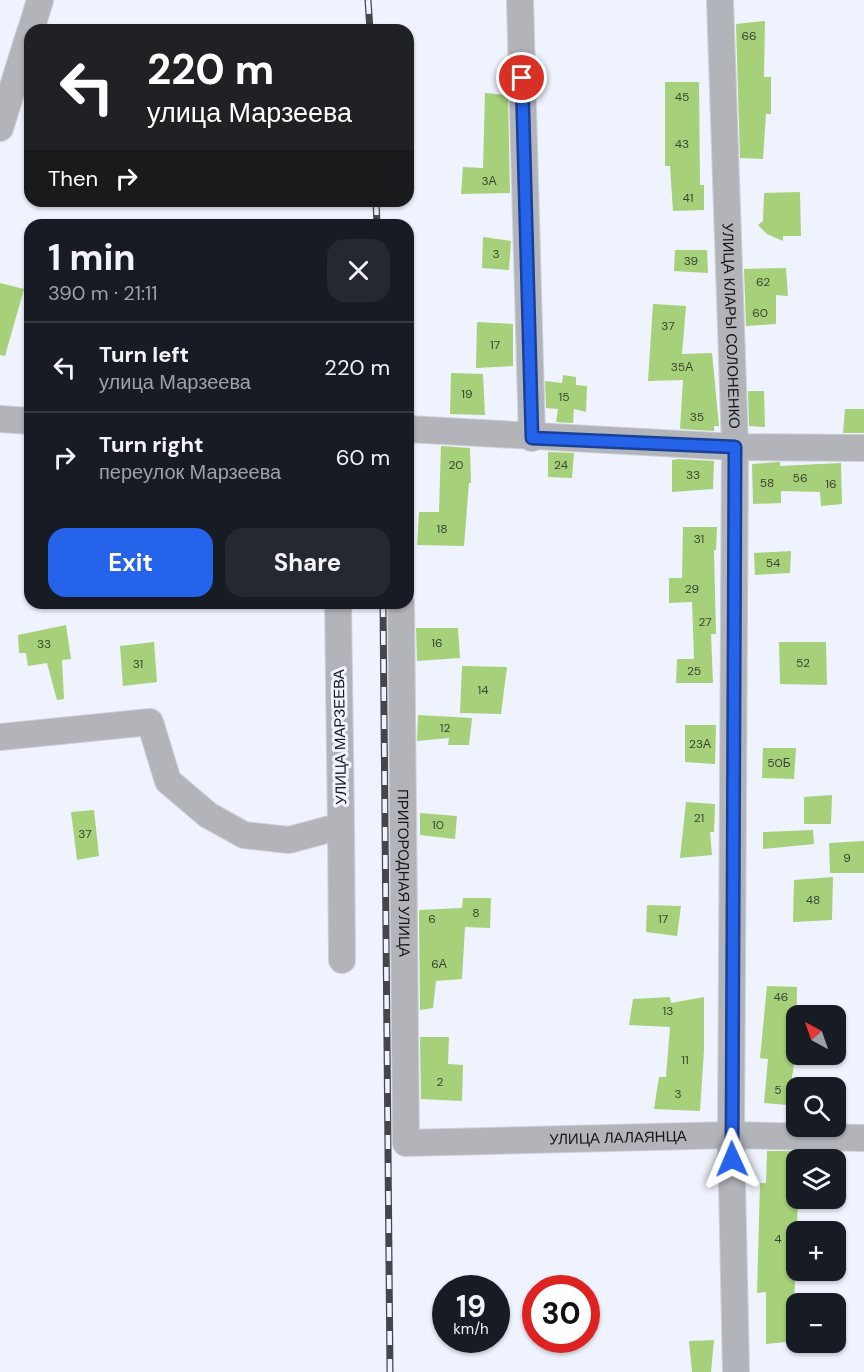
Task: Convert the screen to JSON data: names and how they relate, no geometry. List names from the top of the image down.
{
  "streets": {
    "street": [
      "УЛИЦА КЛАРЫ СОЛОНЕНКО",
      "УЛИЦА МАРЗЕЕВА",
      "ПРИГОРОДНАЯ УЛИЦА",
      "УЛИЦА ЛАЛАЯНЦА"
    ]
  },
  "crossings": [
    ["УЛИЦА КЛАРЫ СОЛОНЕНКО", "УЛИЦА ЛАЛАЯНЦА"],
    ["ПРИГОРОДНАЯ УЛИЦА", "УЛИЦА ЛАЛАЯНЦА"]
  ],
  "house_numbers": [
    "66",
    "45",
    "43",
    "3А",
    "41",
    "3",
    "39",
    "62",
    "60",
    "37",
    "17",
    "35А",
    "19",
    "15",
    "35",
    "20",
    "24",
    "33",
    "56",
    "58",
    "16",
    "18",
    "31",
    "54",
    "29",
    "27",
    "16",
    "33",
    "52",
    "31",
    "25",
    "14",
    "12",
    "23А",
    "50Б",
    "21",
    "10",
    "37",
    "9",
    "48",
    "8",
    "6",
    "17",
    "6А",
    "46",
    "13",
    "11",
    "2",
    "5",
    "3",
    "4"
  ],
  "north": "top left",
  "page": {
    "turn": ["220 m", "улица Марзеева"],
    "then": "Then",
    "heading": ["1 min", "390 m · 21:11"],
    "list": [
      {
        "name": "Turn left",
        "note": "улица Марзеева",
        "value": "220 m"
      },
      {
        "name": "Turn right",
        "note": "переулок Марзеева",
        "value": "60 m"
      }
    ],
    "buttons": ["Exit", "Share"],
    "map_buttons": ["+", "−"],
    "speed": "19 km/h",
    "limit": "30"
  }
}
